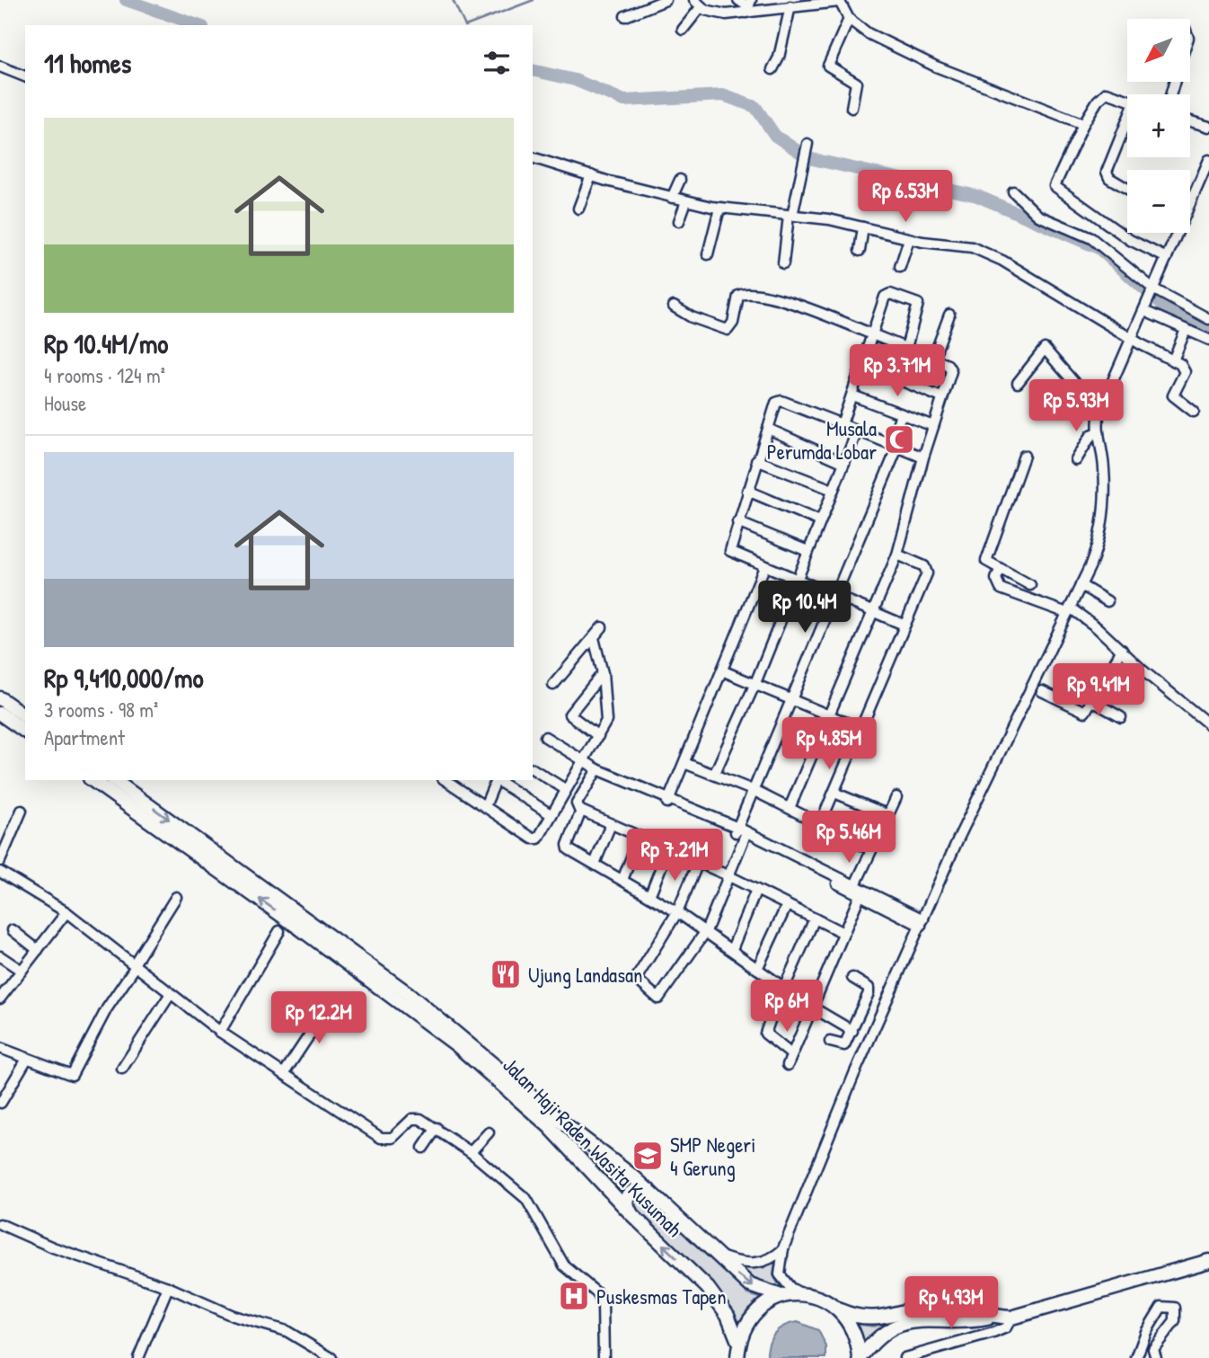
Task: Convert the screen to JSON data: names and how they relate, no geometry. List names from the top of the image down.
{
  "streets": {
    "highway": ["Jalan Haji Raden Wasita Kusumah"]
  },
  "places": {
    "mosque": ["Musala Perumda Lobar"],
    "restaurant": ["Ujung Landasan"],
    "school or university": ["SMP Negeri 4 Gerung"],
    "hospital": ["Puskesmas Tapen"]
  },
  "north": "bottom left",
  "page": {
    "map_buttons": ["+", "−"],
    "heading": "11 homes",
    "list": [
      {
        "name": "Rp 10.4M/mo",
        "note": "4 rooms · 124 m² · House"
      },
      {
        "name": "Rp 9,410,000/mo",
        "note": "3 rooms · 98 m² · Apartment"
      }
    ],
    "price": [
      "Rp 6.53M",
      "Rp 3.71M",
      "Rp 5.93M",
      "Rp 10.4M",
      "Rp 9.41M",
      "Rp 4.85M",
      "Rp 5.46M",
      "Rp 7.21M",
      "Rp 6M",
      "Rp 12.2M",
      "Rp 4.93M"
    ]
  }
}
